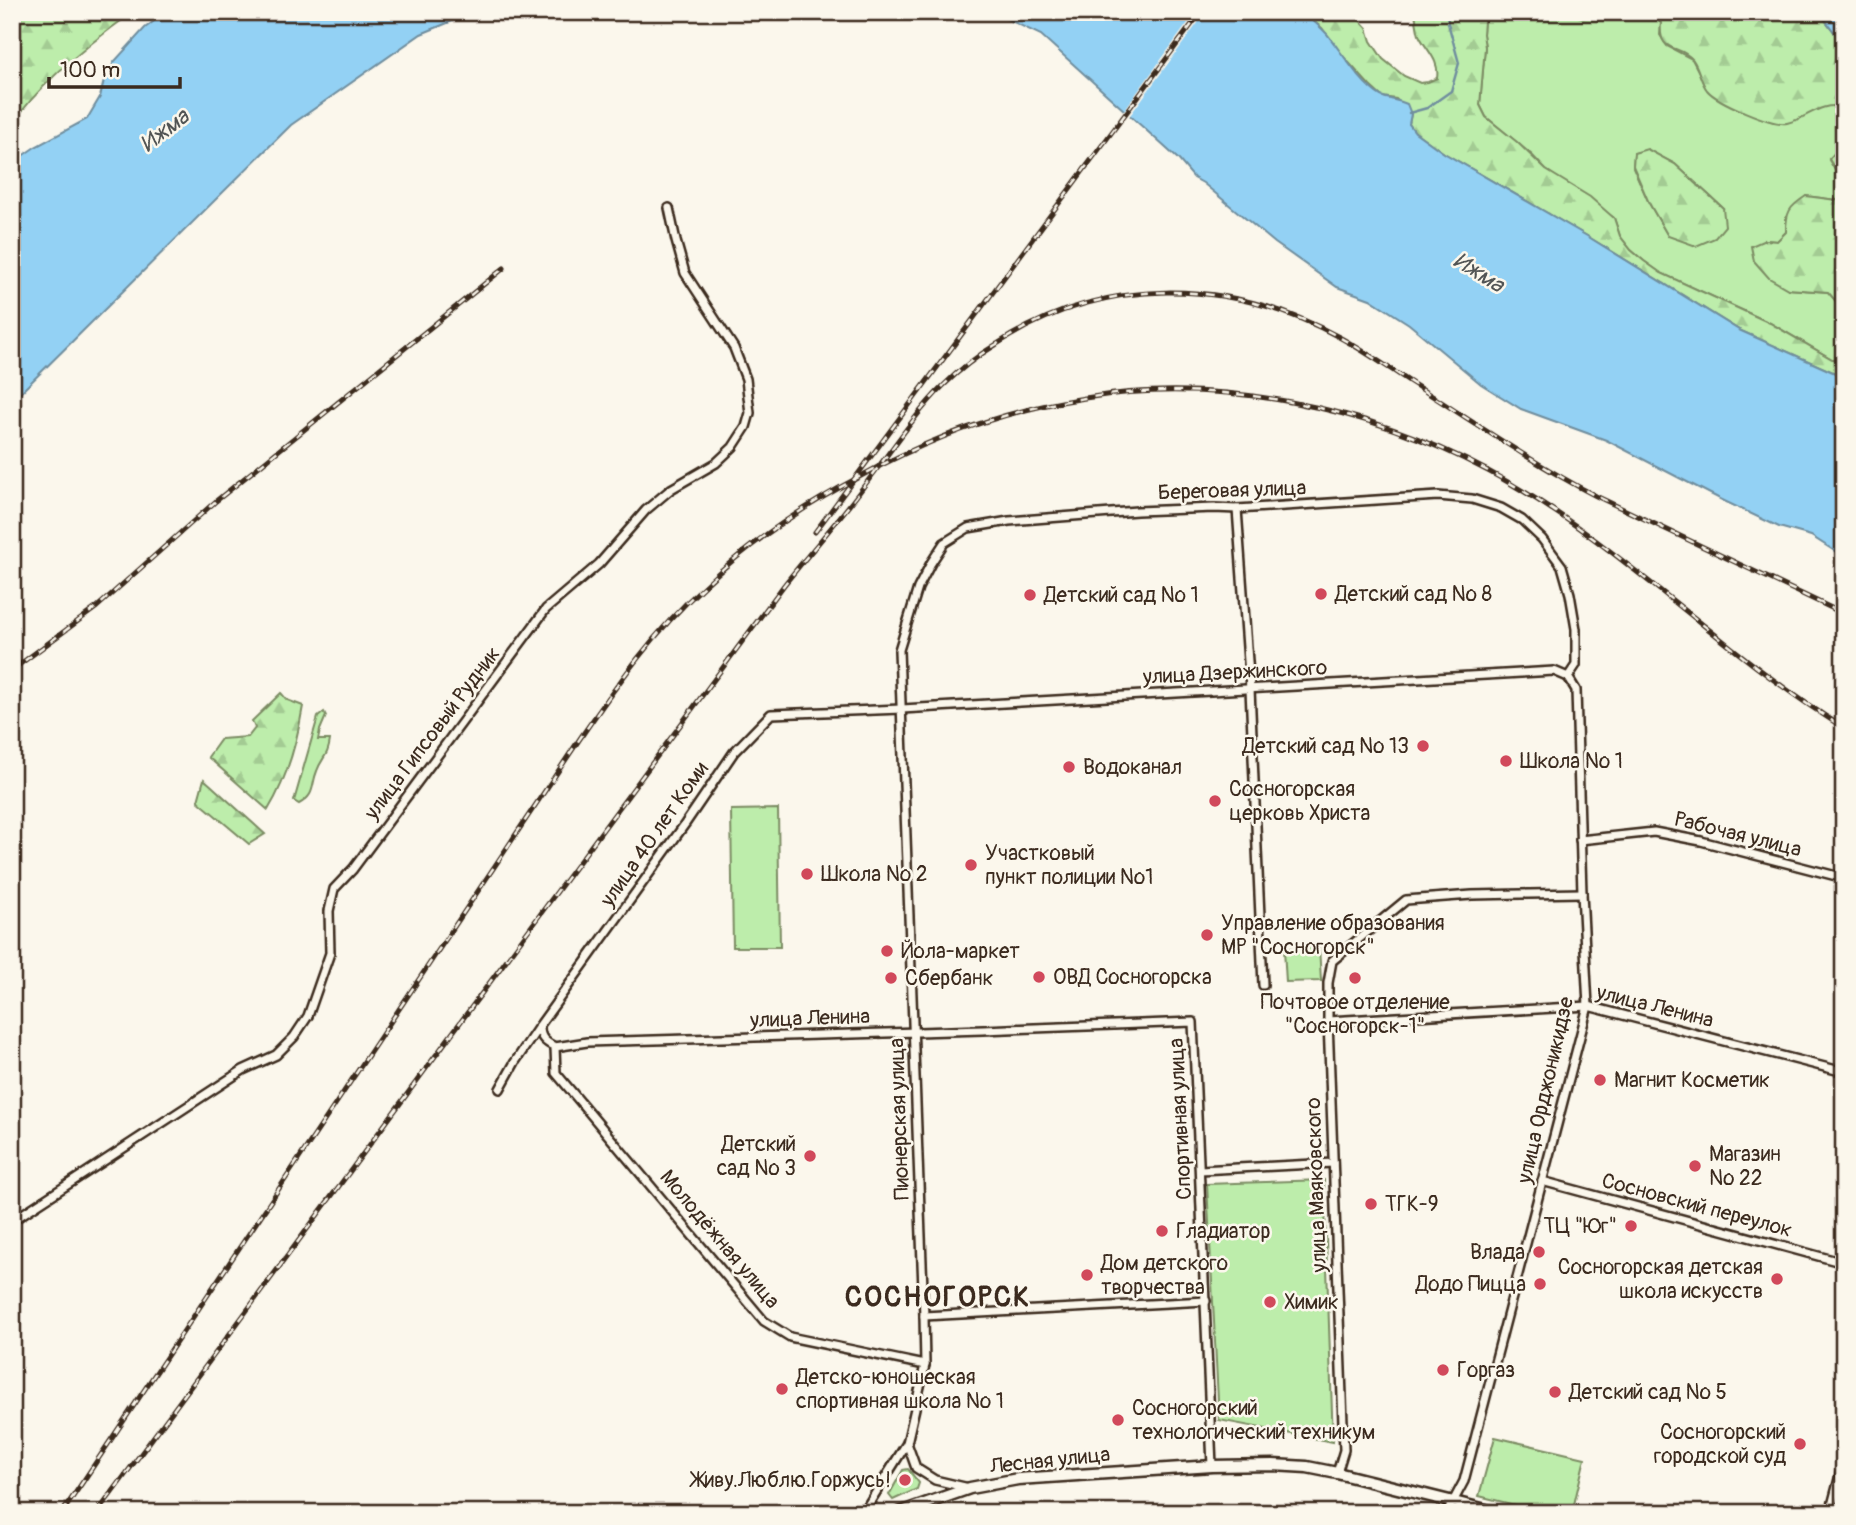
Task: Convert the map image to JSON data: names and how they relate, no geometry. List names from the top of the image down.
{
  "streets": {
    "main road": ["Лесная улица"],
    "street": [
      "Береговая улица",
      "улица Дзержинского",
      "улица Гипсовый Рудник",
      "улица 40 лет Коми",
      "Рабочая улица",
      "улица Ленина",
      "улица Орджоникидзе",
      "Пионерская улица",
      "Спортивная улица",
      "улица Маяковского",
      "Сосновский переулок",
      "Молодёжная улица"
    ]
  },
  "crossings": [
    ["Береговая улица", "улица Дзержинского"],
    ["Береговая улица", "улица 40 лет Коми"],
    ["Береговая улица", "улица Орджоникидзе"],
    ["Береговая улица", "Пионерская улица"],
    ["улица Дзержинского", "улица 40 лет Коми"],
    ["улица Дзержинского", "улица Орджоникидзе"],
    ["улица Дзержинского", "Пионерская улица"],
    ["улица 40 лет Коми", "Пионерская улица"],
    ["Рабочая улица", "улица Орджоникидзе"],
    ["улица Ленина", "улица Орджоникидзе"],
    ["улица Ленина", "Пионерская улица"],
    ["улица Ленина", "Спортивная улица"],
    ["улица Ленина", "улица Маяковского"],
    ["улица Ленина", "Молодёжная улица"],
    ["улица Орджоникидзе", "улица Маяковского"],
    ["улица Орджоникидзе", "Сосновский переулок"],
    ["улица Орджоникидзе", "Лесная улица"],
    ["Пионерская улица", "Молодёжная улица"],
    ["Спортивная улица", "Лесная улица"],
    ["улица Маяковского", "Лесная улица"]
  ],
  "districts": ["СОСНОГОРСК"],
  "water": ["Ижма"],
  "places": [
    "Детский сад № 8",
    "Детский сад № 1",
    "Детский сад № 13",
    "Школа № 1",
    "Водоканал",
    "Сосногорская церковь Христа",
    "Участковый пункт полиции №1",
    "Школа № 2",
    "Управление образования МР \"Сосногорск\"",
    "Йола-маркет",
    "ОВД Сосногорска",
    "Сбербанк",
    "Почтовое отделение \"Сосногорск-1\"",
    "Магнит Косметик",
    "Детский сад № 3",
    "Магазин № 22",
    "ТГК-9",
    "ТЦ \"Юг\"",
    "Гладиатор",
    "Влада",
    "Дом детского творчества",
    "Сосногорская детская школа искусств",
    "Додо Пицца",
    "Химик",
    "Горгаз",
    "Детско-юношеская спортивная школа № 1",
    "Детский сад № 5",
    "Сосногорский технологический техникум",
    "Сосногорский городской суд",
    "Живу.Люблю.Горжусь!"
  ],
  "scale_bar": "100 m"
}
